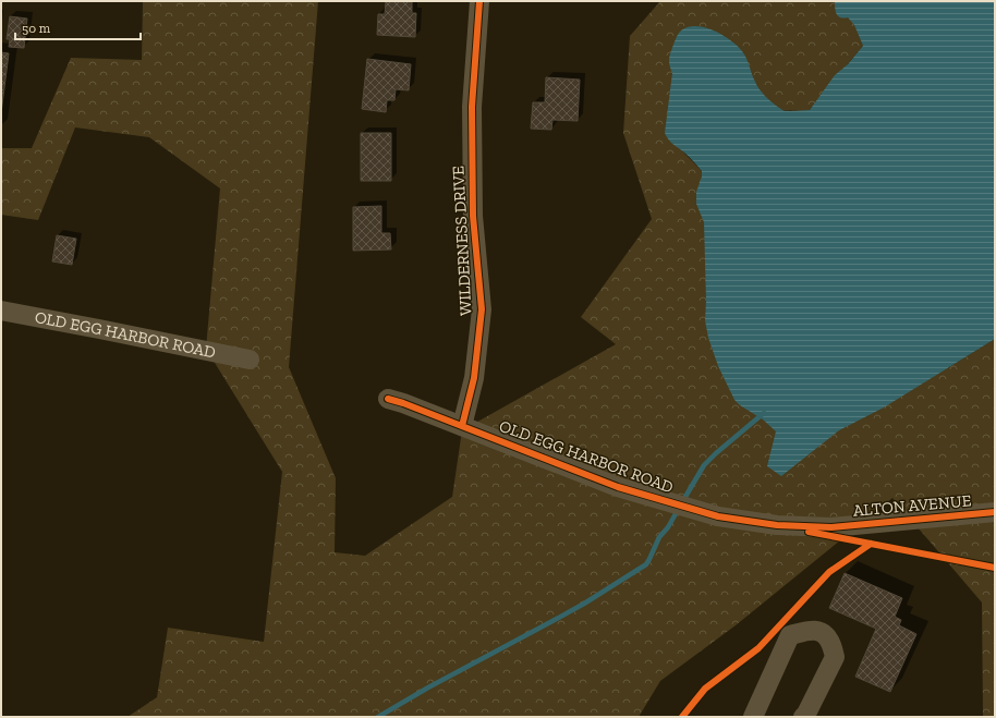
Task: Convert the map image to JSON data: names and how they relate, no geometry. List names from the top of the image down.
{
  "streets": {
    "street": ["WILDERNESS DRIVE", "OLD EGG HARBOR ROAD", "ALTON AVENUE"]
  },
  "crossings": [
    ["WILDERNESS DRIVE", "OLD EGG HARBOR ROAD"],
    ["OLD EGG HARBOR ROAD", "ALTON AVENUE"]
  ],
  "scale_bar": "50 m"
}
